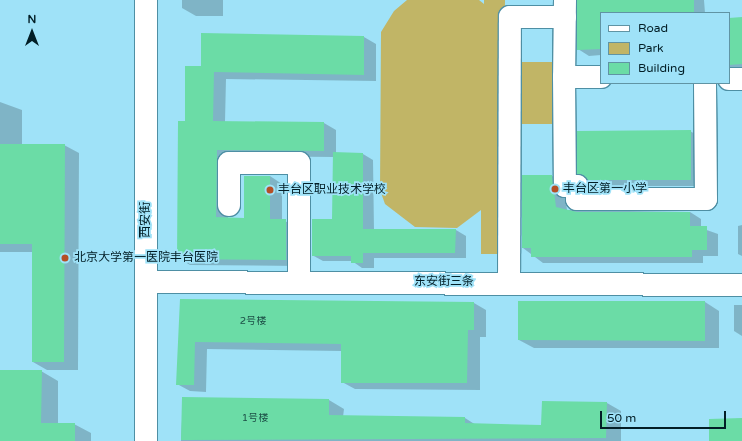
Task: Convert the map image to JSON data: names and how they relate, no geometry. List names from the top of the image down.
{
  "streets": {
    "street": ["西安街", "东安街三条"]
  },
  "crossings": [
    ["西安街", "东安街三条"]
  ],
  "places": ["丰台区第一小学", "丰台区职业技术学校", "北京大学第一医院丰台医院"],
  "house_numbers": ["2号楼", "1号楼"],
  "legend": ["Road", "Park", "Building"],
  "scale_bar": "50 m",
  "north": "top"
}
